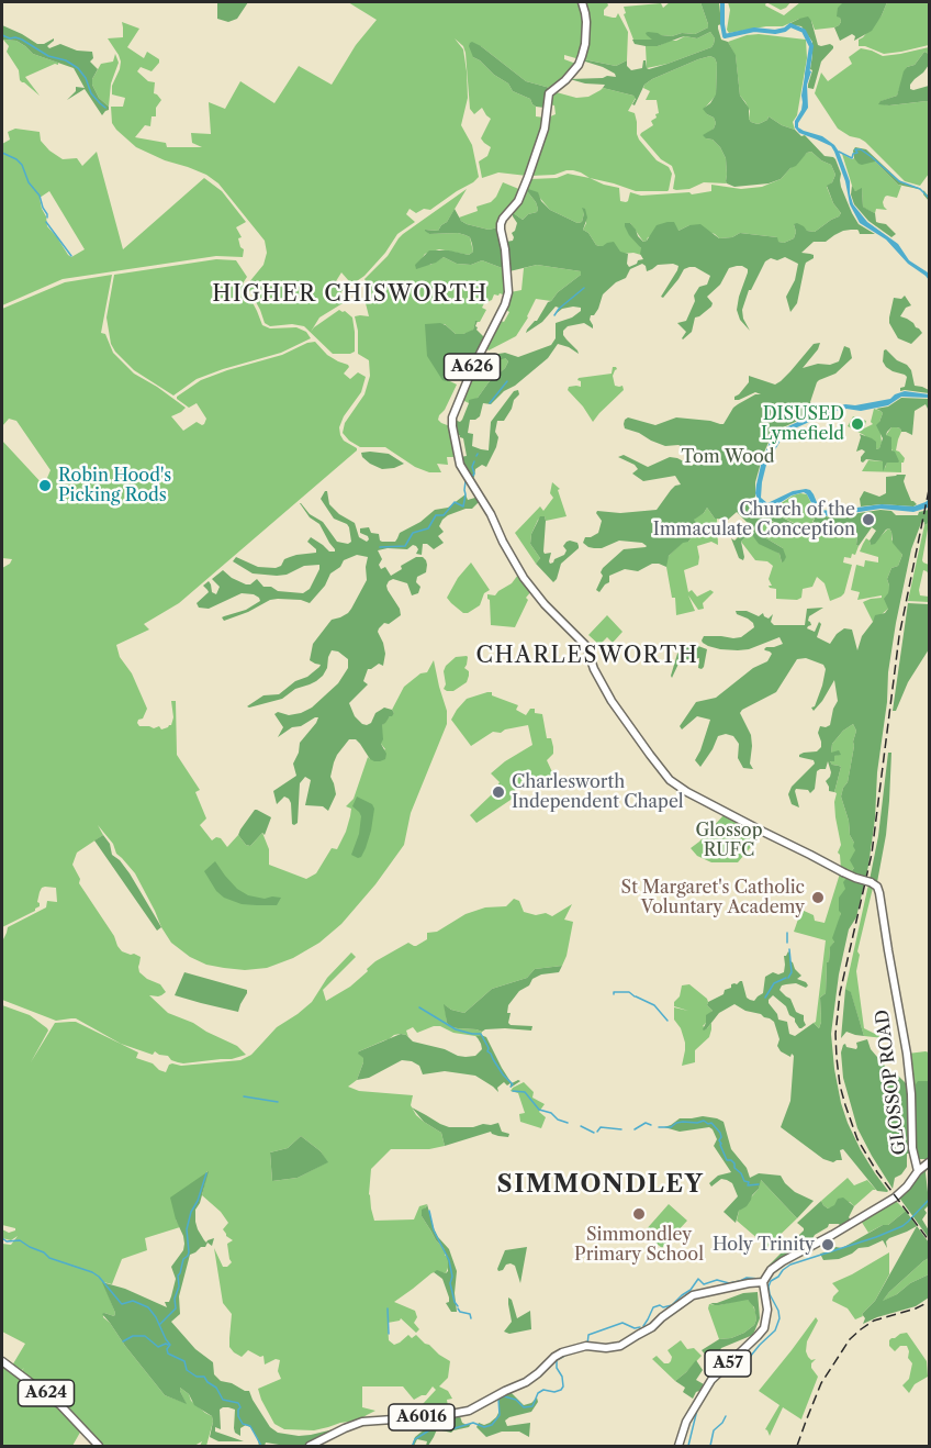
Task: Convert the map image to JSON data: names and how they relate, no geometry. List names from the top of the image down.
{
  "streets": {
    "main road": [
      "A626",
      "GLOSSOP ROAD",
      "A57",
      "A624",
      "A6016"
    ]
  },
  "crossings": [
    ["A57", "A6016"]
  ],
  "districts": ["HIGHER CHISWORTH", "CHARLESWORTH", "SIMMONDLEY"],
  "parks": ["Tom Wood", "Glossop RUFC"],
  "places": [
    "DISUSED Lymefield",
    "Robin Hood's Picking Rods",
    "Church of the Immaculate Conception",
    "Charlesworth Independent Chapel",
    "St Margaret's Catholic Voluntary Academy",
    "Simmondley Primary School",
    "Holy Trinity"
  ]
}
